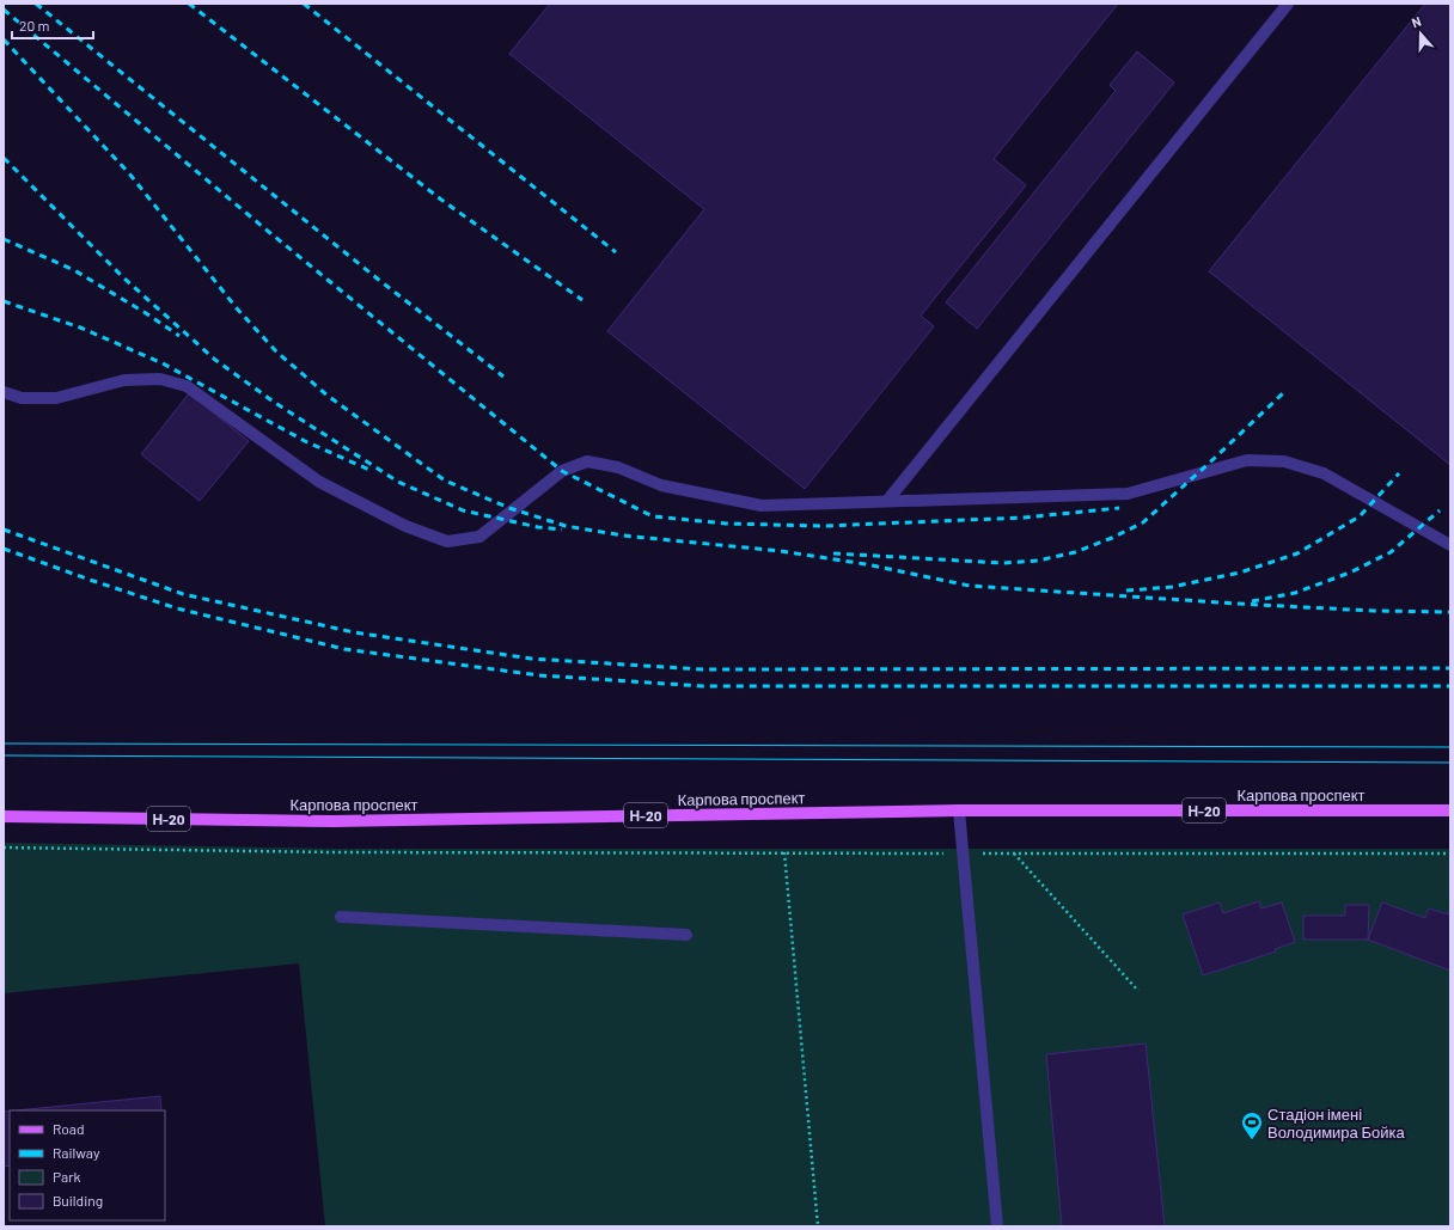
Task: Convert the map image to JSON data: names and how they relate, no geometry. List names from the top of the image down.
{
  "streets": {
    "main road": ["Карпова проспект", "Н-20"]
  },
  "places": {
    "sports": ["Стадіон імені Володимира Бойка"]
  },
  "legend": [
    "Road",
    "Railway",
    "Park",
    "Building"
  ],
  "scale_bar": "20 m",
  "north": "top"
}
